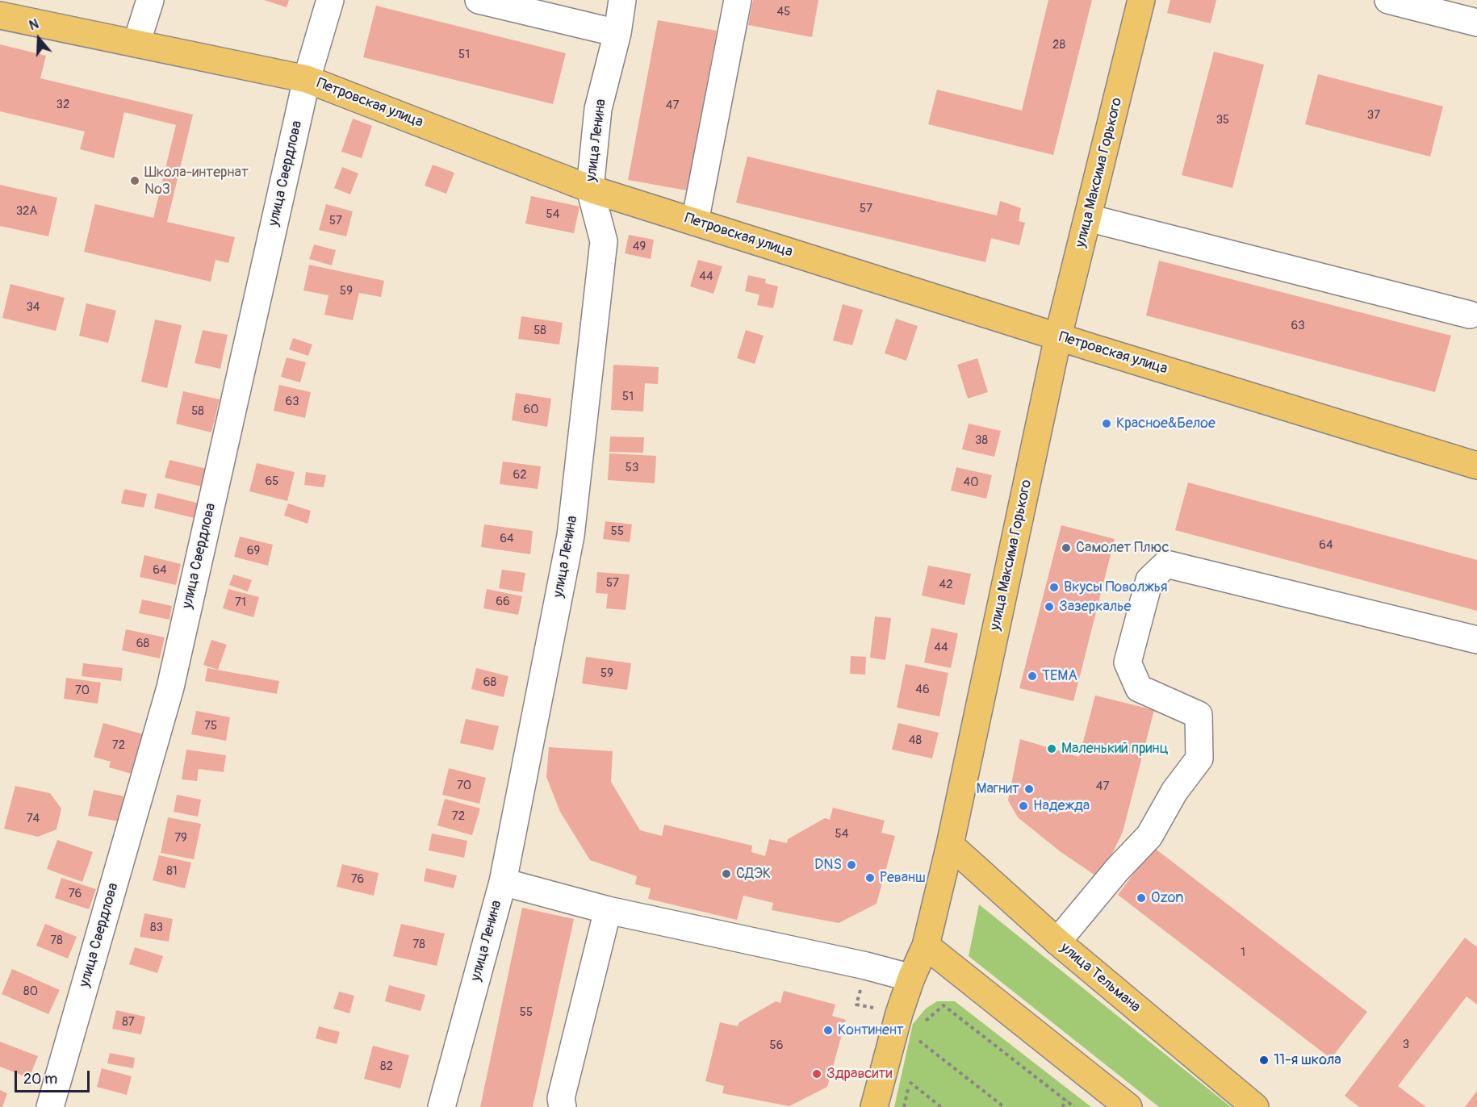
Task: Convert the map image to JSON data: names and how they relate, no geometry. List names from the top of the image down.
{
  "streets": {
    "main road": ["Петровская улица", "улица Максима Горького", "улица Тельмана"],
    "street": ["улица Ленина", "улица Свердлова"]
  },
  "crossings": [
    ["Петровская улица", "улица Ленина"],
    ["Петровская улица", "улица Максима Горького"],
    ["Петровская улица", "улица Свердлова"],
    ["улица Максима Горького", "улица Тельмана"]
  ],
  "places": [
    "Школа-интернат №3",
    "Красное&Белое",
    "Самолет Плюс",
    "Вкусы Поволжья",
    "Зазеркалье",
    "ТЕМА",
    "Маленький принц",
    "Магнит",
    "Надежда",
    "DNS",
    "СДЭК",
    "Реванш",
    "Ozon",
    "Континент",
    "11-я школа",
    "Здравсити"
  ],
  "house_numbers": [
    "45",
    "28",
    "51",
    "32",
    "47",
    "37",
    "35",
    "57",
    "32А",
    "54",
    "57",
    "49",
    "44",
    "59",
    "34",
    "63",
    "58",
    "51",
    "63",
    "60",
    "58",
    "38",
    "53",
    "62",
    "65",
    "40",
    "55",
    "64",
    "64",
    "69",
    "64",
    "57",
    "42",
    "66",
    "71",
    "68",
    "44",
    "59",
    "68",
    "46",
    "70",
    "75",
    "48",
    "72",
    "70",
    "47",
    "72",
    "74",
    "54",
    "79",
    "81",
    "76",
    "76",
    "83",
    "78",
    "78",
    "1",
    "80",
    "55",
    "87",
    "3",
    "56",
    "82"
  ],
  "scale_bar": "20 m",
  "north": "top"
}
